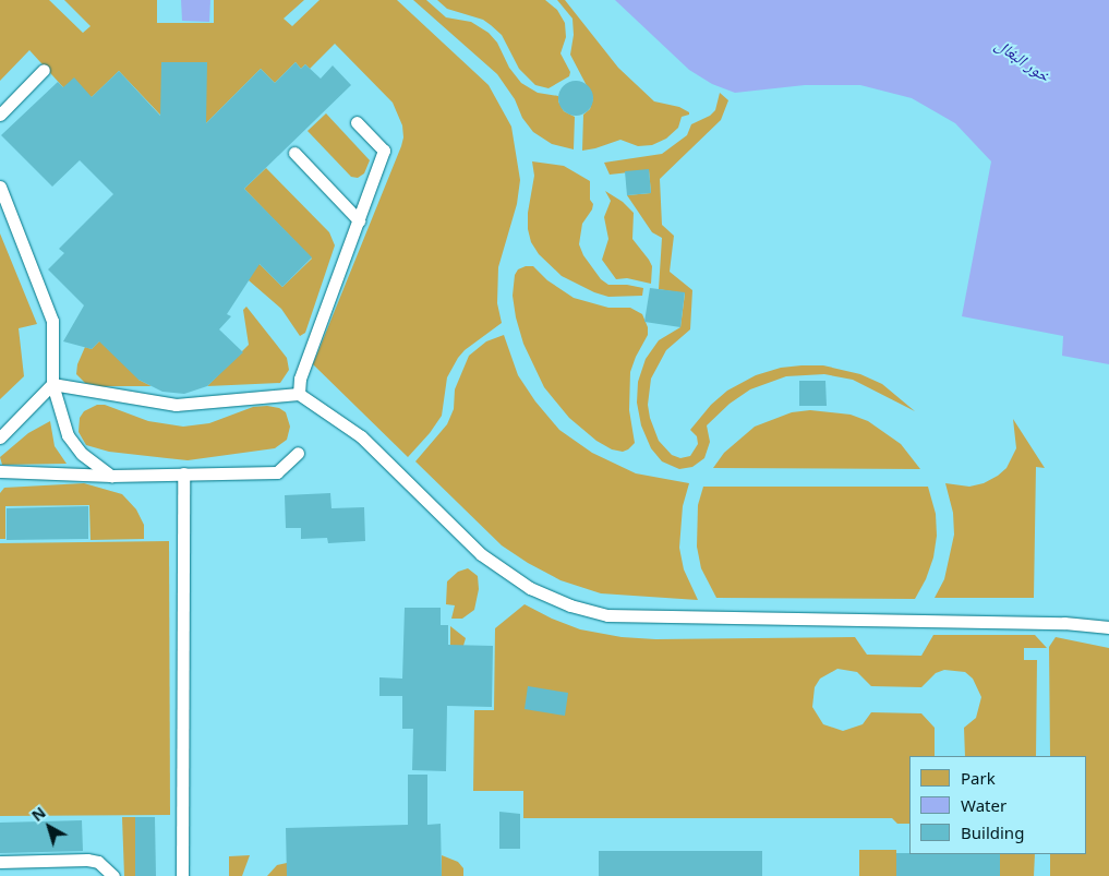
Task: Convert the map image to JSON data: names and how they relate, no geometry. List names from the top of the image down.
{
  "water": ["خور البغال"],
  "legend": ["Park", "Water", "Building"],
  "north": "top left"
}
